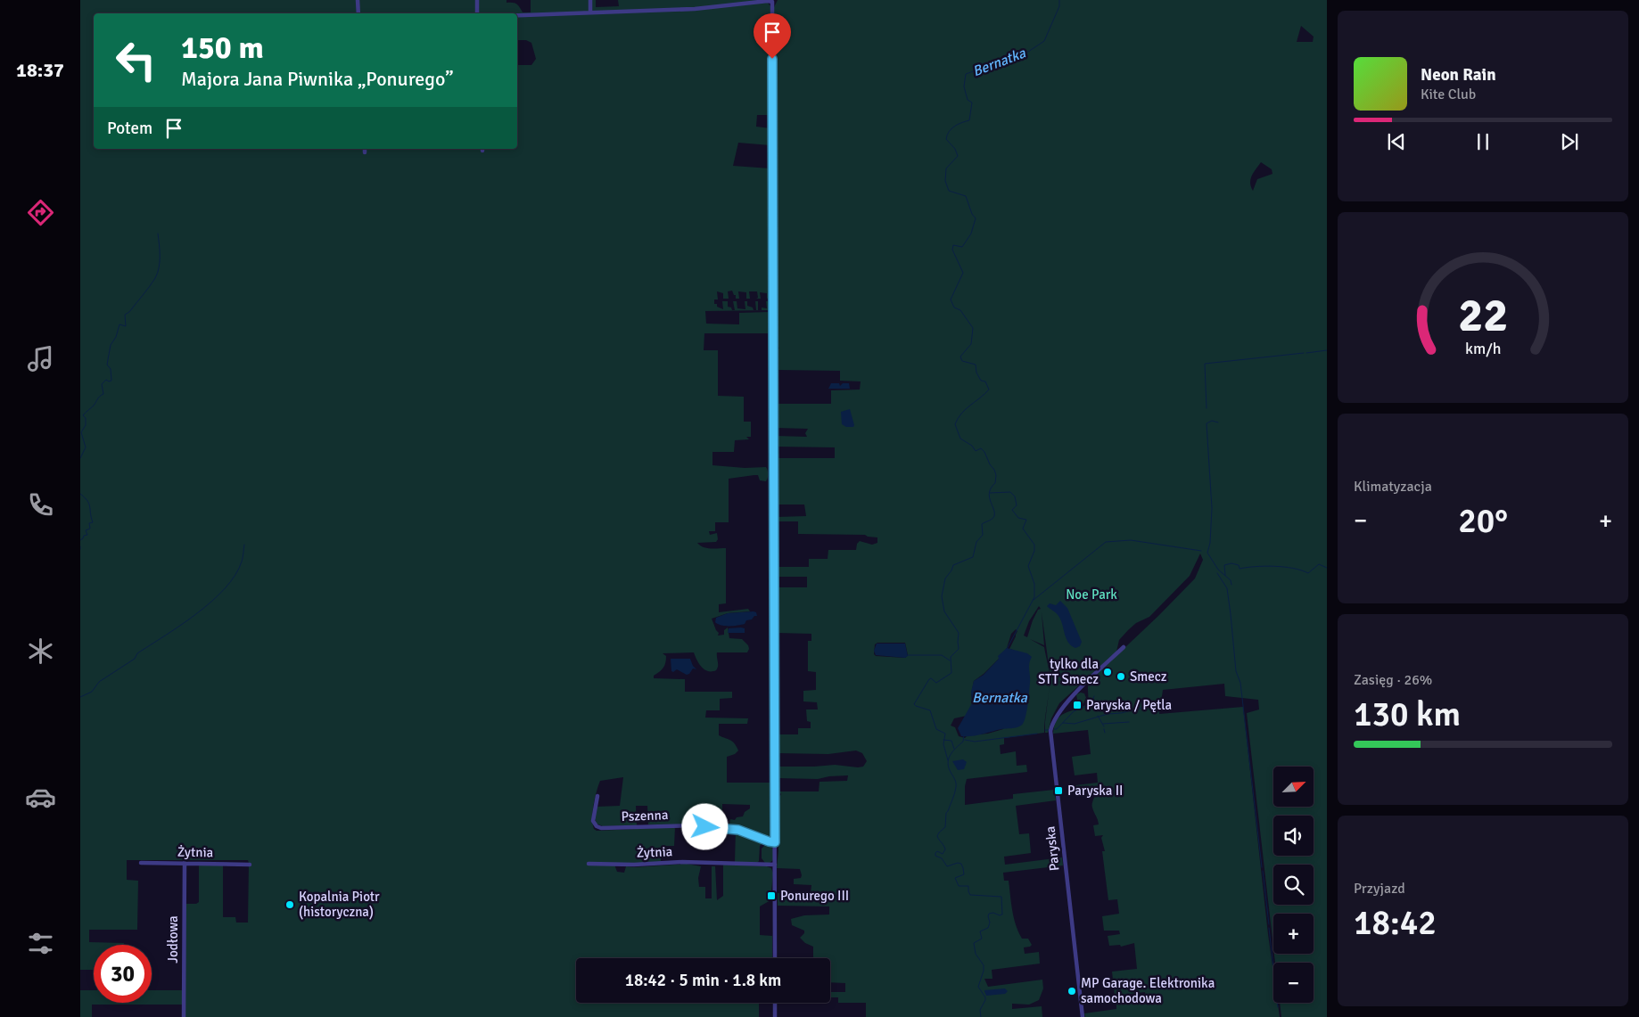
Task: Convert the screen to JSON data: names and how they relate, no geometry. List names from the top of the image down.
{
  "streets": {
    "street": [
      "Pszenna",
      "Paryska",
      "Żytnia",
      "Jodłowa"
    ]
  },
  "crossings": [
    ["Żytnia", "Jodłowa"]
  ],
  "water": ["Bernatka"],
  "parks": ["Noe Park"],
  "places": {
    "other": [
      "tylko dla STT Smecz",
      "Smecz",
      "Kopalnia Piotr (historyczna)",
      "MP Garage. Elektronika samochodowa"
    ],
    "transit": ["Paryska / Pętla", "Paryska II", "Ponurego III"]
  },
  "north": "top right",
  "page": {
    "tabs": "18:37",
    "turn": ["150 m", "Majora Jana Piwnika „Ponurego”"],
    "song": ["Neon Rain", "Kite Club"],
    "then": "Potem",
    "tile": [
      "Klimatyzacja",
      ["Zasięg · 26%", "130 km"],
      ["Przyjazd", "18:42"]
    ],
    "heat": ["−", "20°", "+"],
    "map_buttons": ["+", "−"],
    "limit": "30",
    "trip": "18:42 · 5 min · 1.8 km",
    "gauge": ["22", "km/h"]
  }
}
